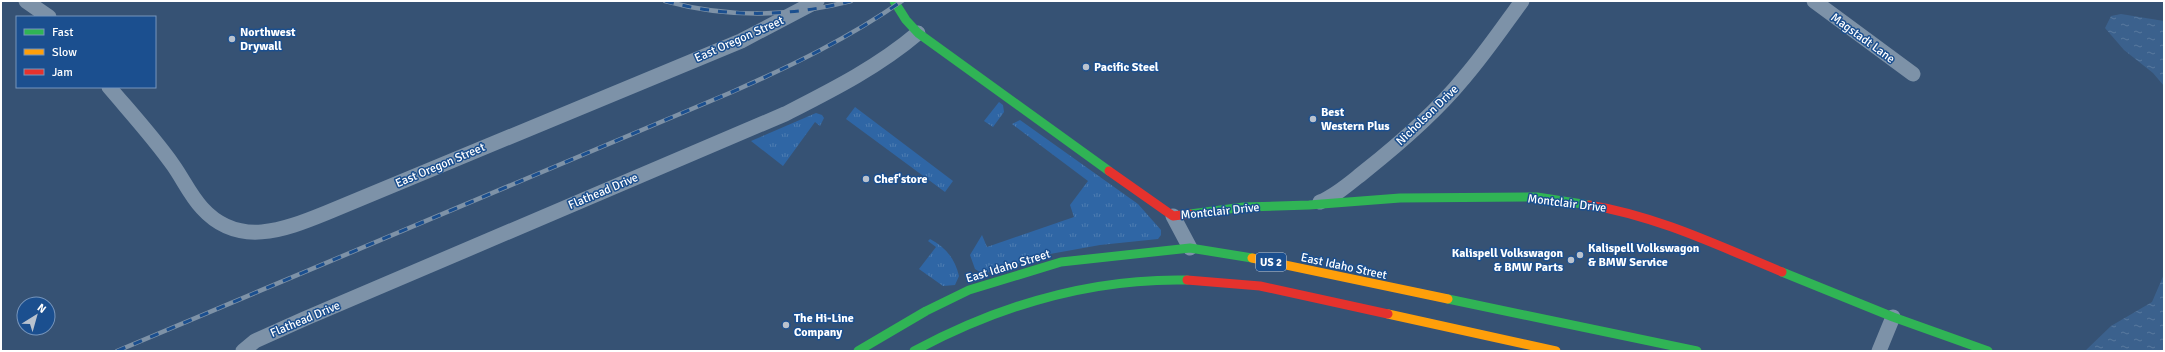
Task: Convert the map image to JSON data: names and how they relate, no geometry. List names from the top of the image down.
{
  "streets": {
    "main road": ["Montclair Drive", "US 2", "East Idaho Street"],
    "street": [
      "Magstadt Lane",
      "East Oregon Street",
      "Nicholson Drive",
      "Flathead Drive"
    ]
  },
  "crossings": [
    ["Nicholson Drive", "Montclair Drive"],
    ["Flathead Drive", "Montclair Drive"],
    ["Montclair Drive", "East Idaho Street"]
  ],
  "places": [
    "Northwest Drywall",
    "Pacific Steel",
    "Best Western Plus",
    "Chef'store",
    "Kalispell Volkswagon & BMW Service",
    "Kalispell Volkswagon & BMW Parts",
    "The Hi-Line Company"
  ],
  "legend": ["Fast", "Slow", "Jam"],
  "north": "top right"
}
